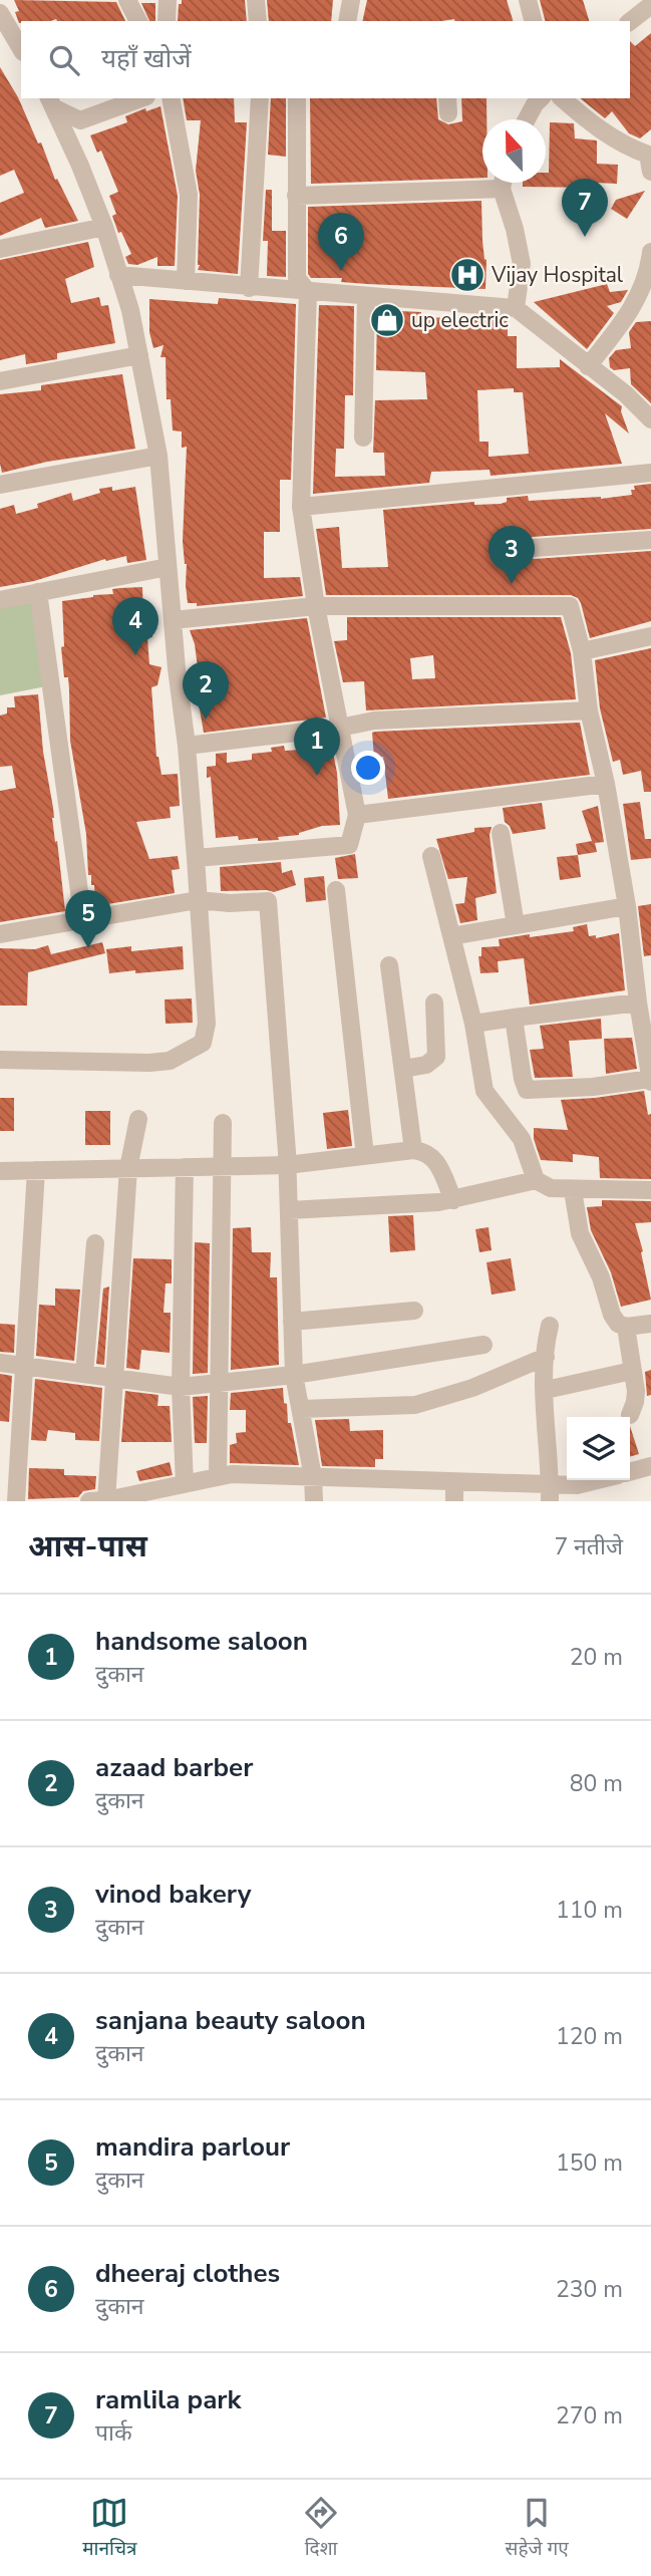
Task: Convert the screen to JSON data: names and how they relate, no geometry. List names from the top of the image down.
{
  "places": {
    "hospital": ["Vijay Hospital"],
    "shop": ["up electric"]
  },
  "north": "top",
  "page": {
    "search": "यहाँ खोजें",
    "pins": [
      "7",
      "6",
      "3",
      "4",
      "2",
      "1",
      "5"
    ],
    "heading": ["आस-पास", "7 नतीजे"],
    "list": [
      {
        "mark": "1",
        "name": "handsome saloon",
        "note": "दुकान",
        "value": "20 m"
      },
      {
        "mark": "2",
        "name": "azaad barber",
        "note": "दुकान",
        "value": "80 m"
      },
      {
        "mark": "3",
        "name": "vinod bakery",
        "note": "दुकान",
        "value": "110 m"
      },
      {
        "mark": "4",
        "name": "sanjana beauty saloon",
        "note": "दुकान",
        "value": "120 m"
      },
      {
        "mark": "5",
        "name": "mandira parlour",
        "note": "दुकान",
        "value": "150 m"
      },
      {
        "mark": "6",
        "name": "dheeraj clothes",
        "note": "दुकान",
        "value": "230 m"
      },
      {
        "mark": "7",
        "name": "ramlila park",
        "note": "पार्क",
        "value": "270 m"
      }
    ],
    "nav": ["मानचित्र", "दिशा", "सहेजे गए"]
  }
}
